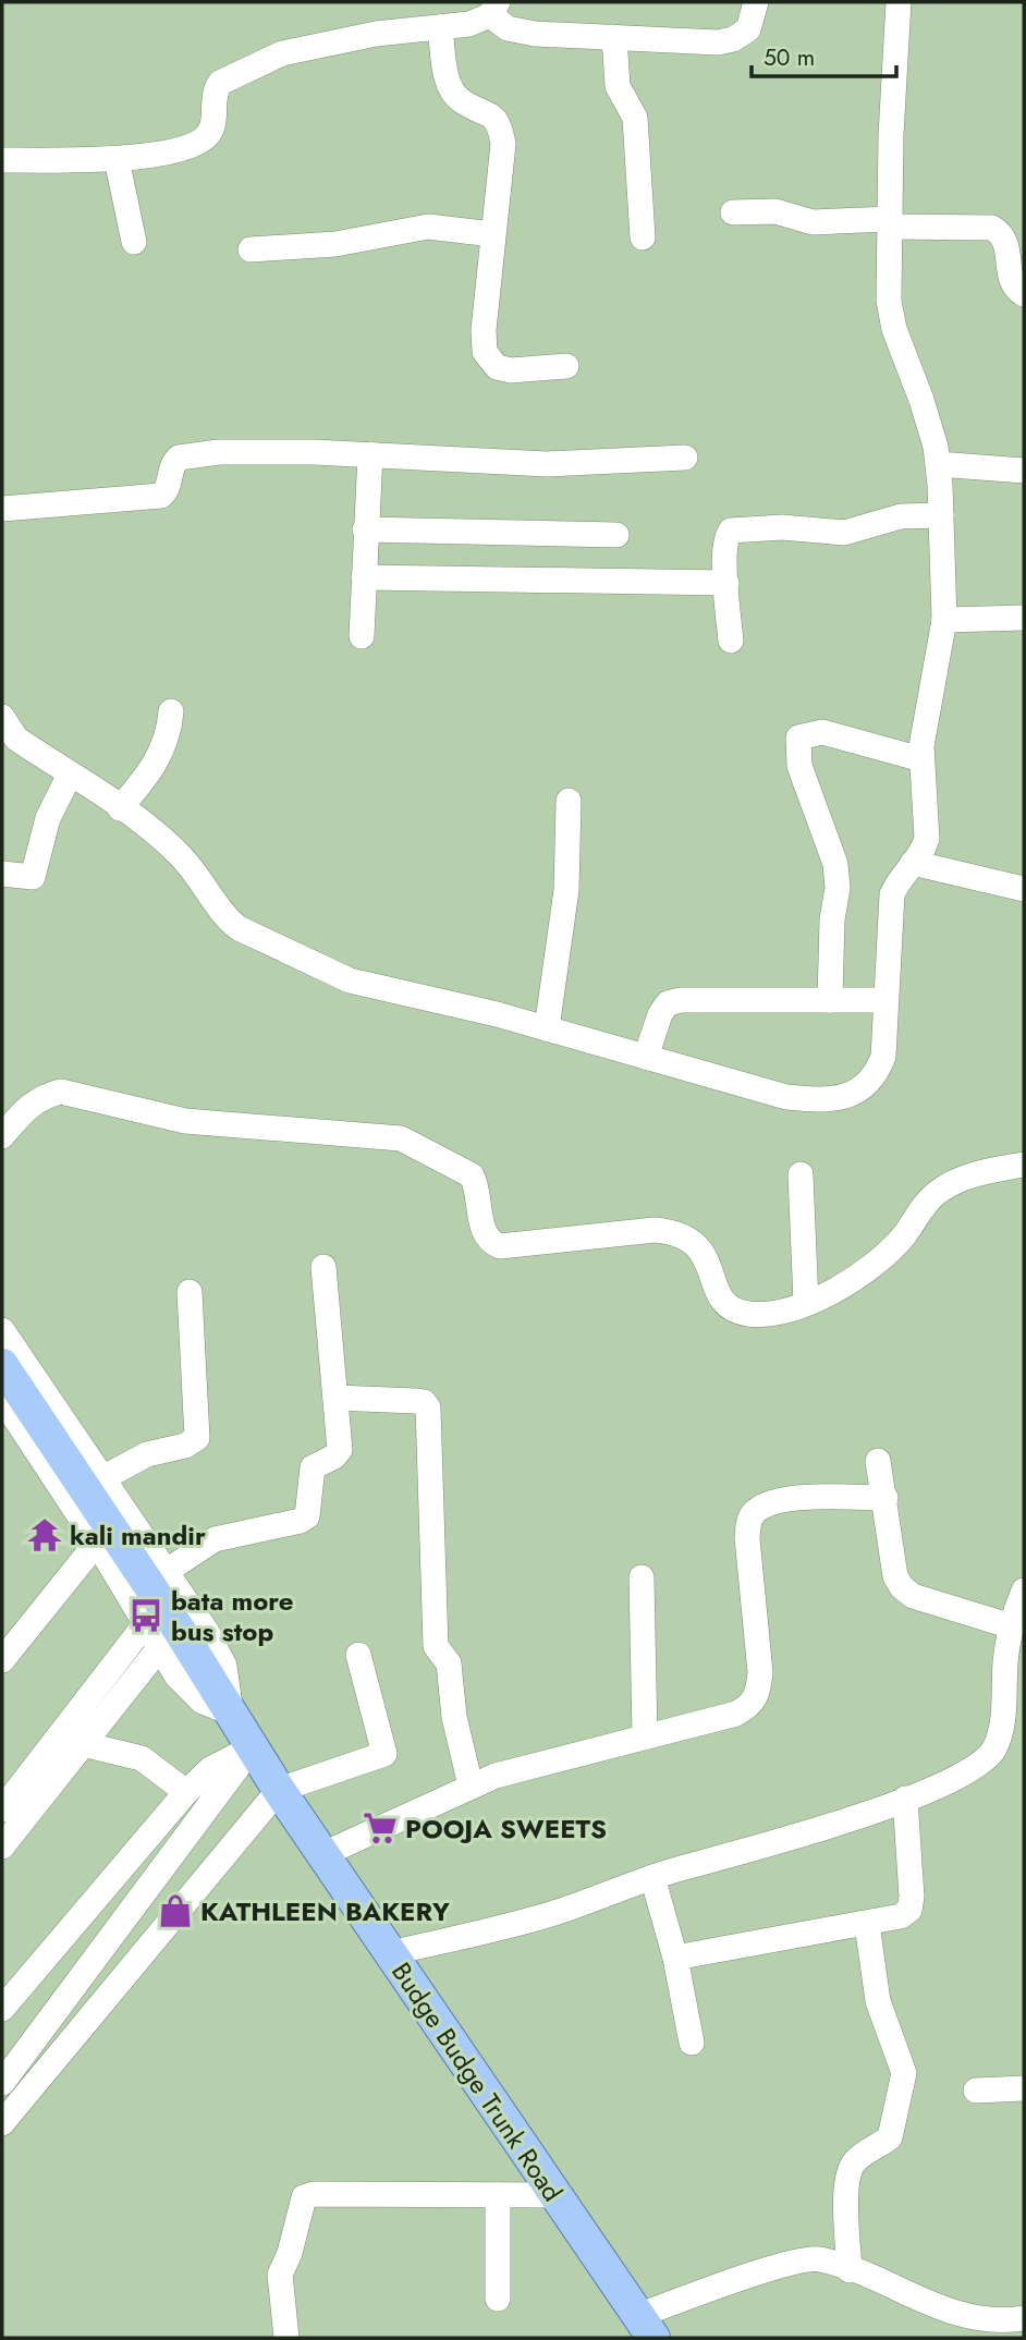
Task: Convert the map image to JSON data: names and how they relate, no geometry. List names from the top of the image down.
{
  "streets": {
    "main road": ["Budge Budge Trunk Road"]
  },
  "places": {
    "temple": ["kali mandir"],
    "bus stop": ["bata more bus stop"],
    "supermarket": ["POOJA SWEETS"],
    "shop": ["KATHLEEN BAKERY"]
  },
  "scale_bar": "50 m"
}
